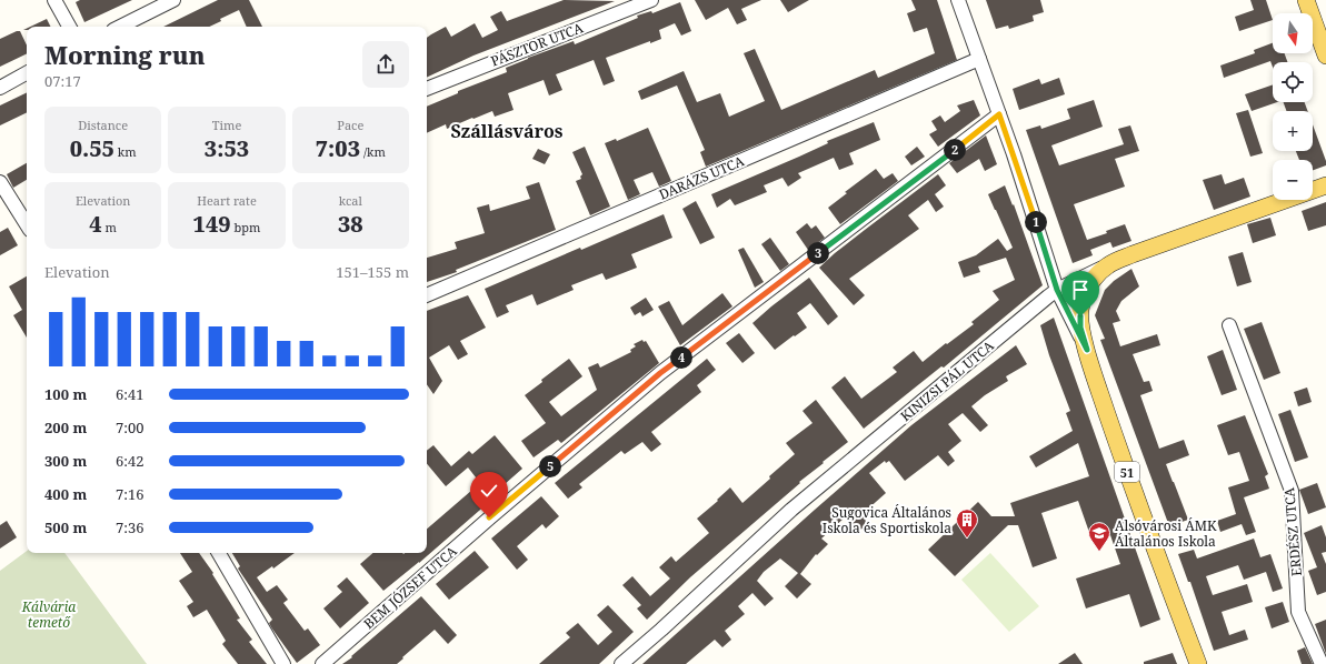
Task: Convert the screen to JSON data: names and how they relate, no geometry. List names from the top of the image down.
{
  "streets": {
    "main road": ["KINIZSI PÁL UTCA", "51"],
    "street": [
      "PÁSZTOR UTCA",
      "DARÁZS UTCA",
      "ERDÉSZ UTCA",
      "BEM JÓZSEF UTCA"
    ]
  },
  "crossings": [
    ["KINIZSI PÁL UTCA", "51"]
  ],
  "districts": ["Szállásváros"],
  "parks": ["Kálvária temető"],
  "places": {
    "building": ["Sugovica Általános Iskola és Sportiskola"],
    "school or university": ["Alsóvárosi ÁMK Általános Iskola"]
  },
  "north": "bottom",
  "page": {
    "map_buttons": ["+", "−"],
    "heading": ["Morning run", "07:17"],
    "stats": [
      ["Distance", "0.55 km"],
      ["Time", "3:53"],
      ["Pace", "7:03 /km"],
      ["Elevation", "4 m"],
      ["Heart rate", "149 bpm"],
      ["kcal", "38"]
    ],
    "pins": [
      "2",
      "1",
      "3",
      "4",
      "5"
    ],
    "chart": ["Elevation", "151–155 m"],
    "list": [
      {
        "name": "100 m",
        "note": "6:41"
      },
      {
        "name": "200 m",
        "note": "7:00"
      },
      {
        "name": "300 m",
        "note": "6:42"
      },
      {
        "name": "400 m",
        "note": "7:16"
      },
      {
        "name": "500 m",
        "note": "7:36"
      }
    ]
  }
}
